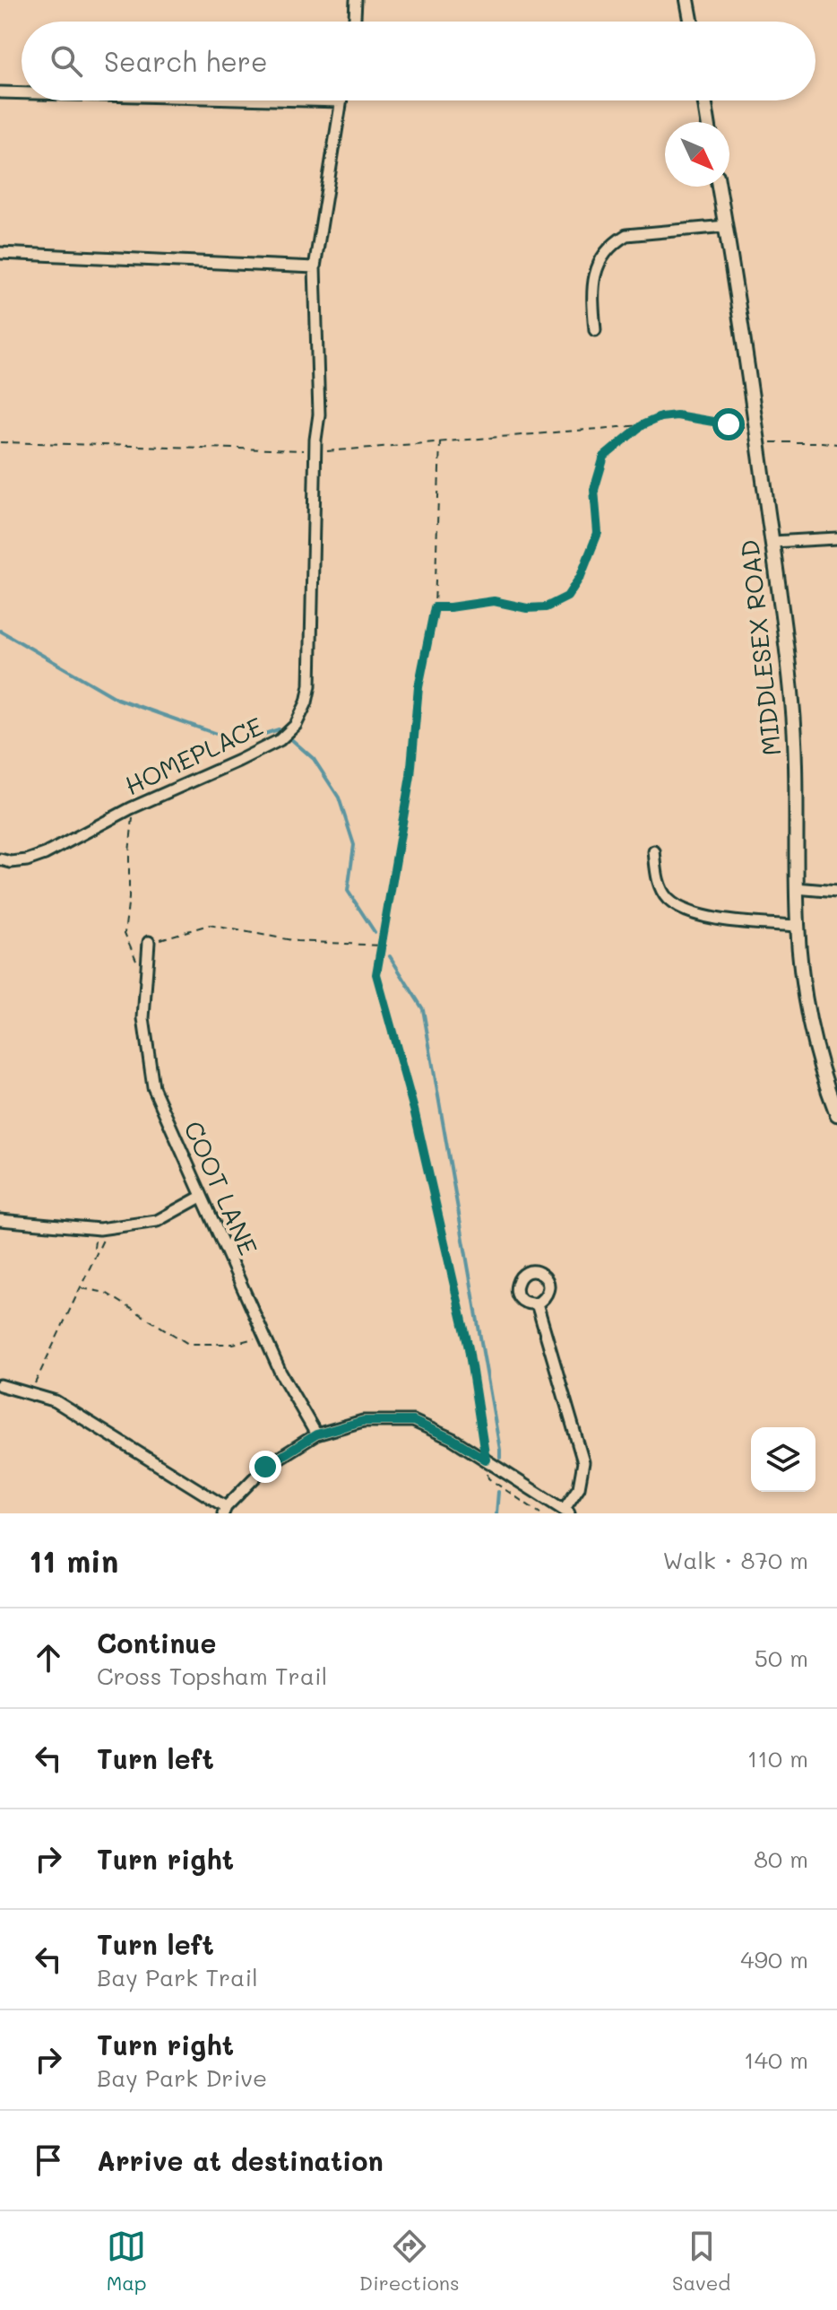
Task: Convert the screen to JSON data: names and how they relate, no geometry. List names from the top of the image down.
{
  "streets": {
    "main road": ["MIDDLESEX ROAD"],
    "street": ["HOMEPLACE", "COOT LANE"]
  },
  "north": "bottom right",
  "page": {
    "search": "Search here",
    "heading": ["11 min", "Walk · 870 m"],
    "list": [
      ["Continue", "Cross Topsham Trail", "50 m"],
      ["Turn left", "110 m"],
      ["Turn right", "80 m"],
      ["Turn left", "Bay Park Trail", "490 m"],
      ["Turn right", "Bay Park Drive", "140 m"],
      "Arrive at destination"
    ],
    "nav": ["Map", "Directions", "Saved"]
  }
}
